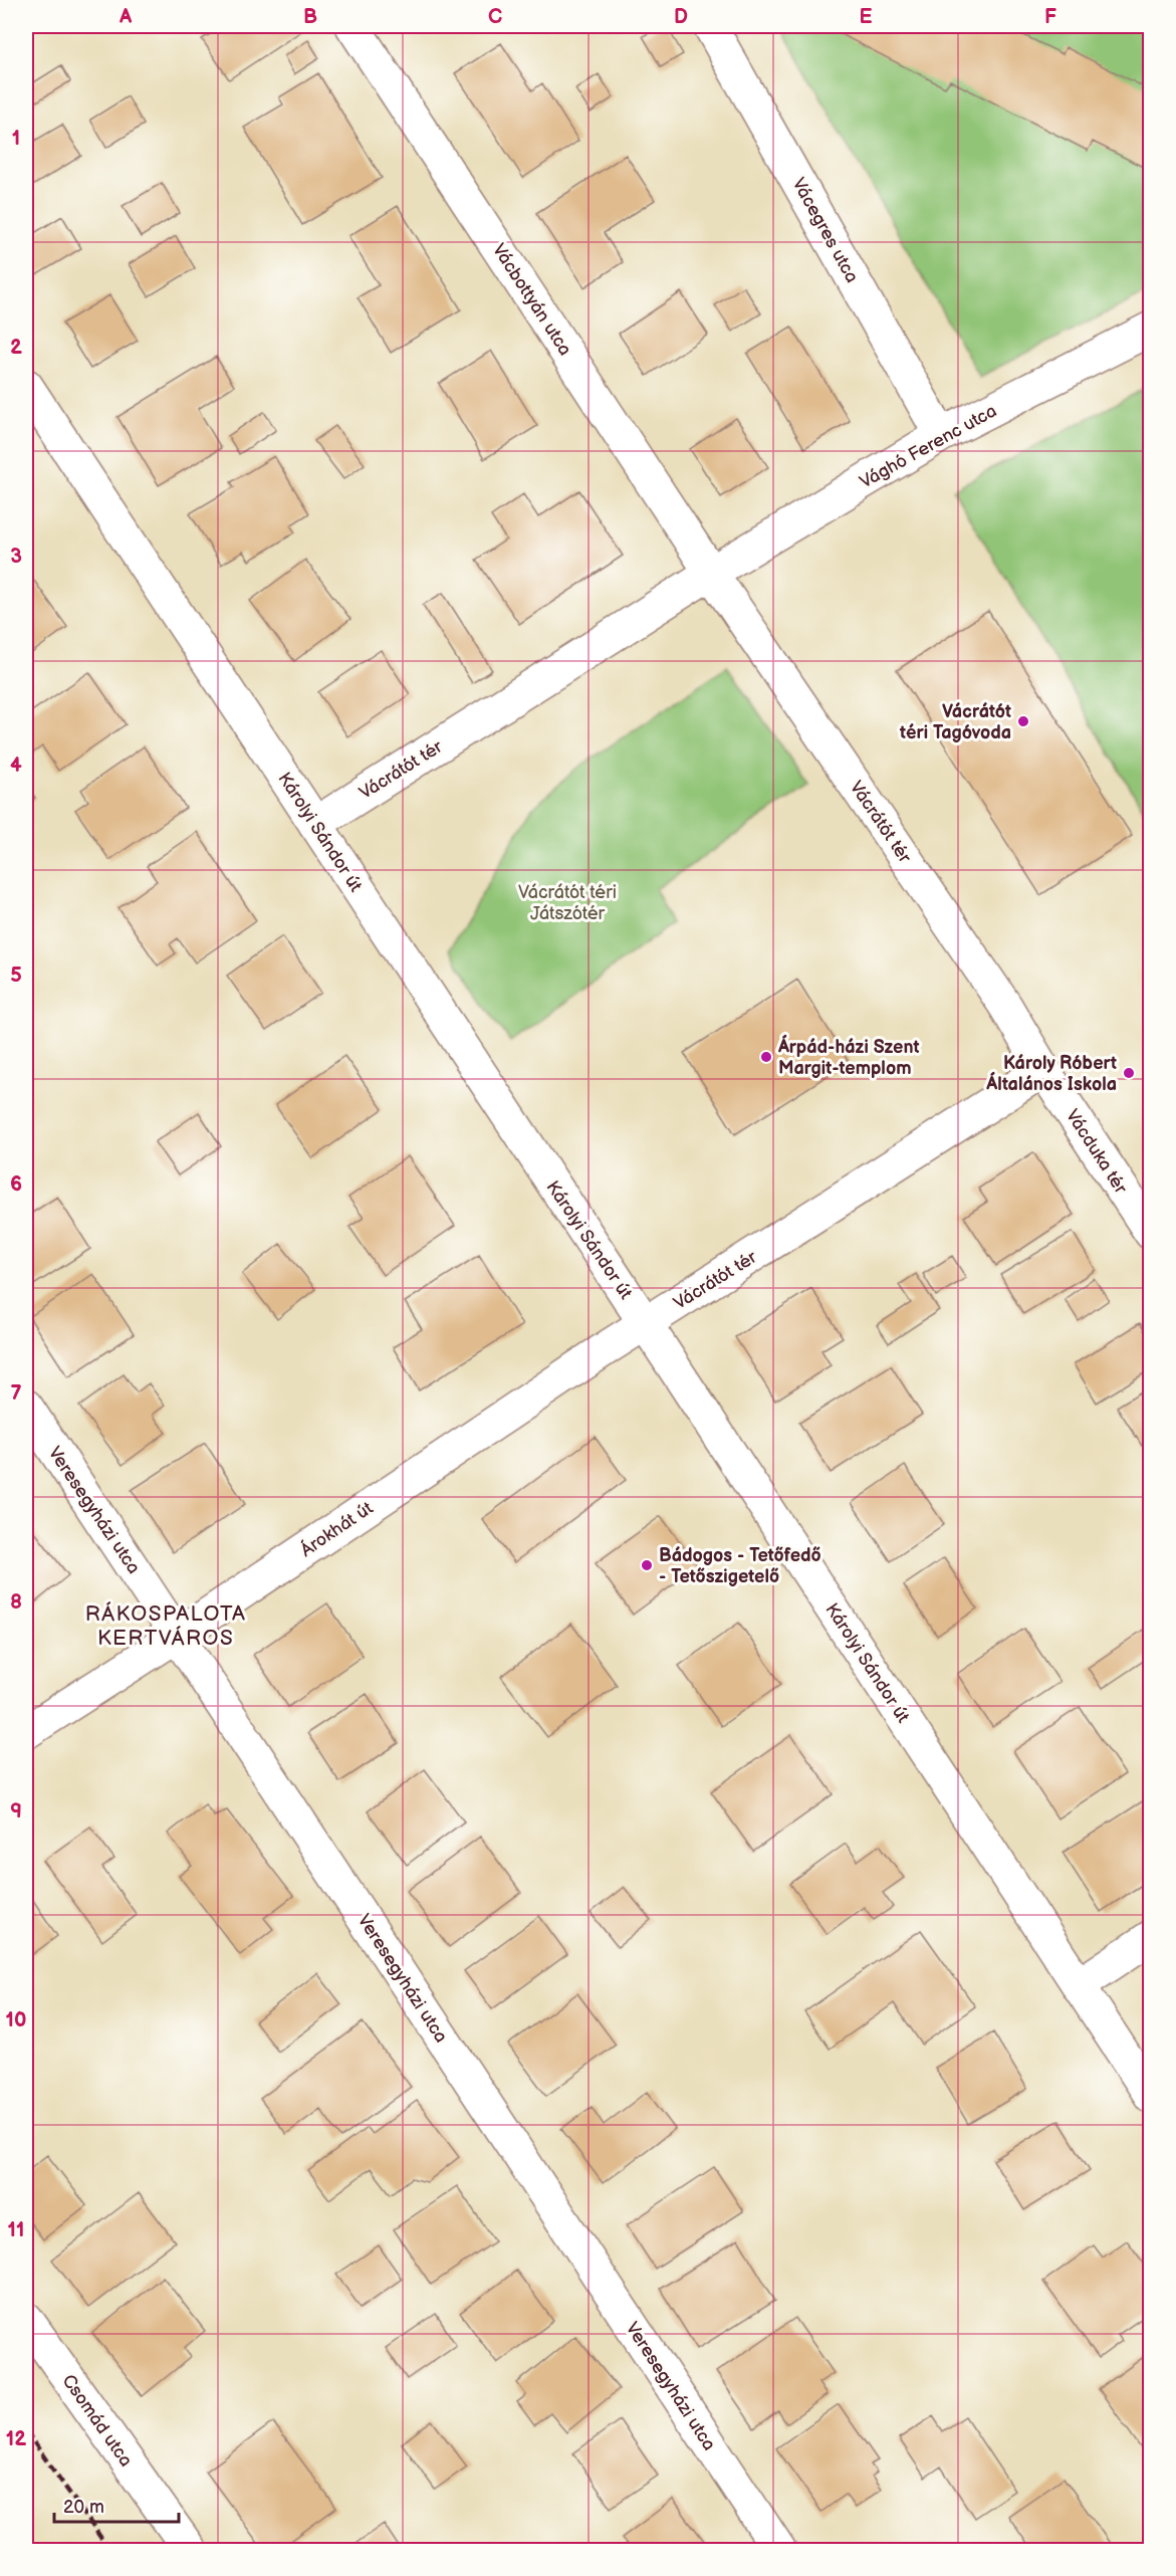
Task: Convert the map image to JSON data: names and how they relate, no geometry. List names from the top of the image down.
{
  "streets": {
    "street": [
      "Vácegres utca",
      "Vácbottyán utca",
      "Vághó Ferenc utca",
      "Vácrátót tér",
      "Károlyi Sándor út",
      "Vácduka tér",
      "Veresegyházi utca",
      "Árokhát út",
      "Csomád utca"
    ]
  },
  "crossings": [
    ["Vácegres utca", "Vághó Ferenc utca"],
    ["Vácbottyán utca", "Vághó Ferenc utca"],
    ["Vácbottyán utca", "Vácrátót tér"],
    ["Vághó Ferenc utca", "Vácrátót tér"],
    ["Vácrátót tér", "Károlyi Sándor út"],
    ["Vácrátót tér", "Vácduka tér"],
    ["Vácrátót tér", "Árokhát út"],
    ["Károlyi Sándor út", "Árokhát út"],
    ["Veresegyházi utca", "Árokhát út"]
  ],
  "districts": ["RÁKOSPALOTA KERTVÁROS"],
  "parks": ["Vácrátót téri Játszótér"],
  "places": [
    "Vácrátót téri Tagóvoda",
    "Árpád-házi Szent Margit-templom",
    "Károly Róbert Általános Iskola",
    "Bádogos - Tetőfedő - Tetőszigetelő"
  ],
  "scale_bar": "20 m",
  "grid": {
    "columns": [
      "A",
      "B",
      "C",
      "D",
      "E",
      "F"
    ],
    "rows": [
      "1",
      "2",
      "3",
      "4",
      "5",
      "6",
      "7",
      "8",
      "9",
      "10",
      "11",
      "12"
    ]
  }
}
